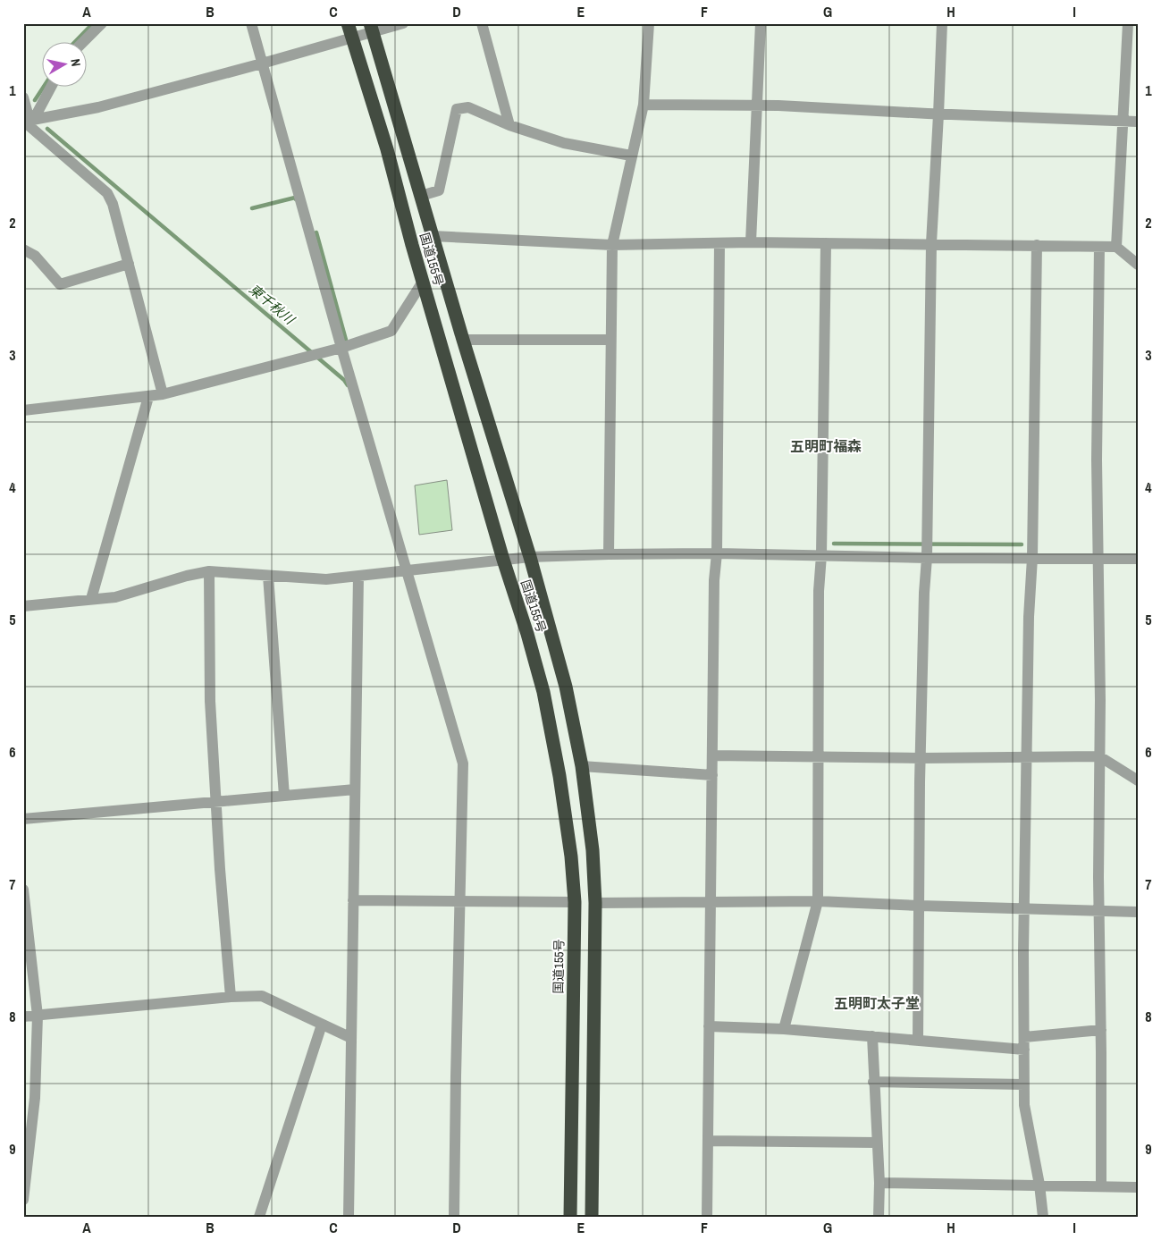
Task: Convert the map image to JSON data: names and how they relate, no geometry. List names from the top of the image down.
{
  "streets": {
    "highway": ["国道155号"]
  },
  "districts": ["五明町福森", "五明町太子堂"],
  "water": ["東千秋川"],
  "north": "right",
  "grid": {
    "columns": [
      "A",
      "B",
      "C",
      "D",
      "E",
      "F",
      "G",
      "H",
      "I"
    ],
    "rows": [
      "1",
      "2",
      "3",
      "4",
      "5",
      "6",
      "7",
      "8",
      "9"
    ]
  }
}
